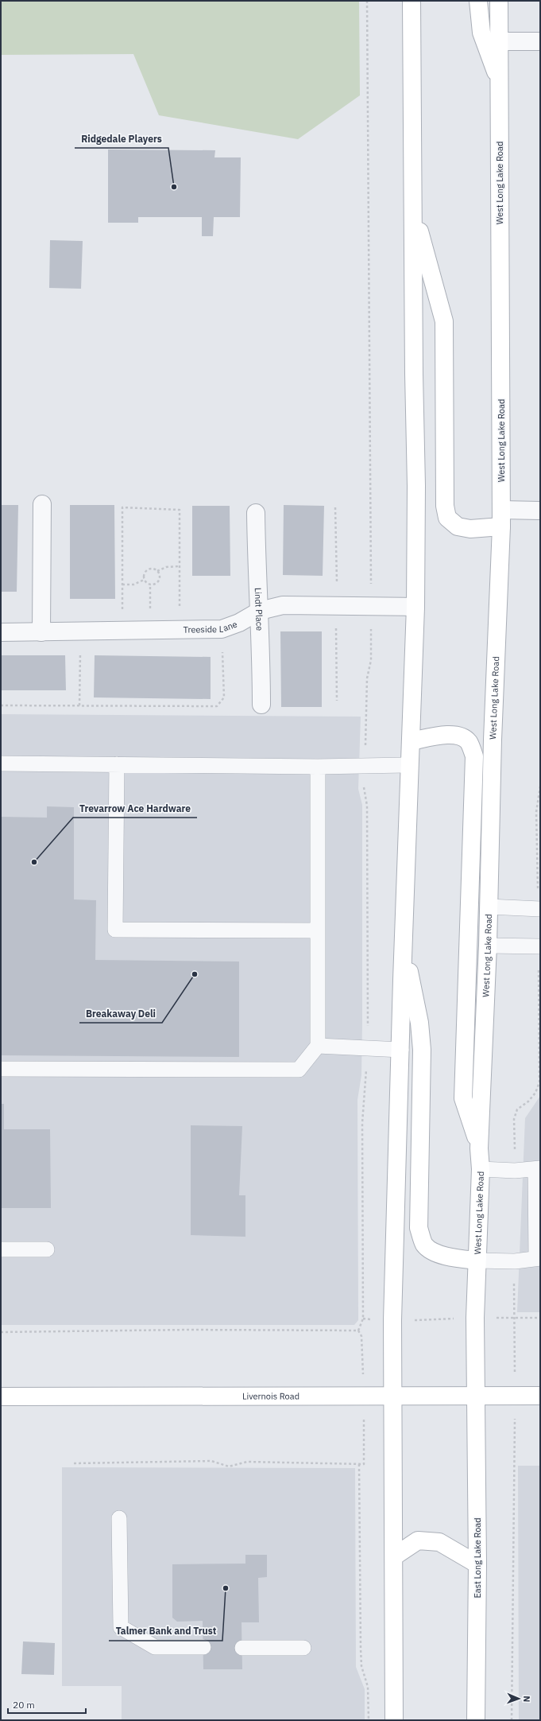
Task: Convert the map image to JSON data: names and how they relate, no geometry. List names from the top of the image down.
{
  "streets": {
    "main road": ["West Long Lake Road", "Livernois Road", "East Long Lake Road"],
    "street": ["Lindt Place", "Treeside Lane"]
  },
  "crossings": [
    ["West Long Lake Road", "Livernois Road"],
    ["West Long Lake Road", "East Long Lake Road"],
    ["Lindt Place", "Treeside Lane"],
    ["Livernois Road", "East Long Lake Road"]
  ],
  "places": [
    "Ridgedale Players",
    "Trevarrow Ace Hardware",
    "Breakaway Deli",
    "Talmer Bank and Trust"
  ],
  "scale_bar": "20 m",
  "north": "right"
}
